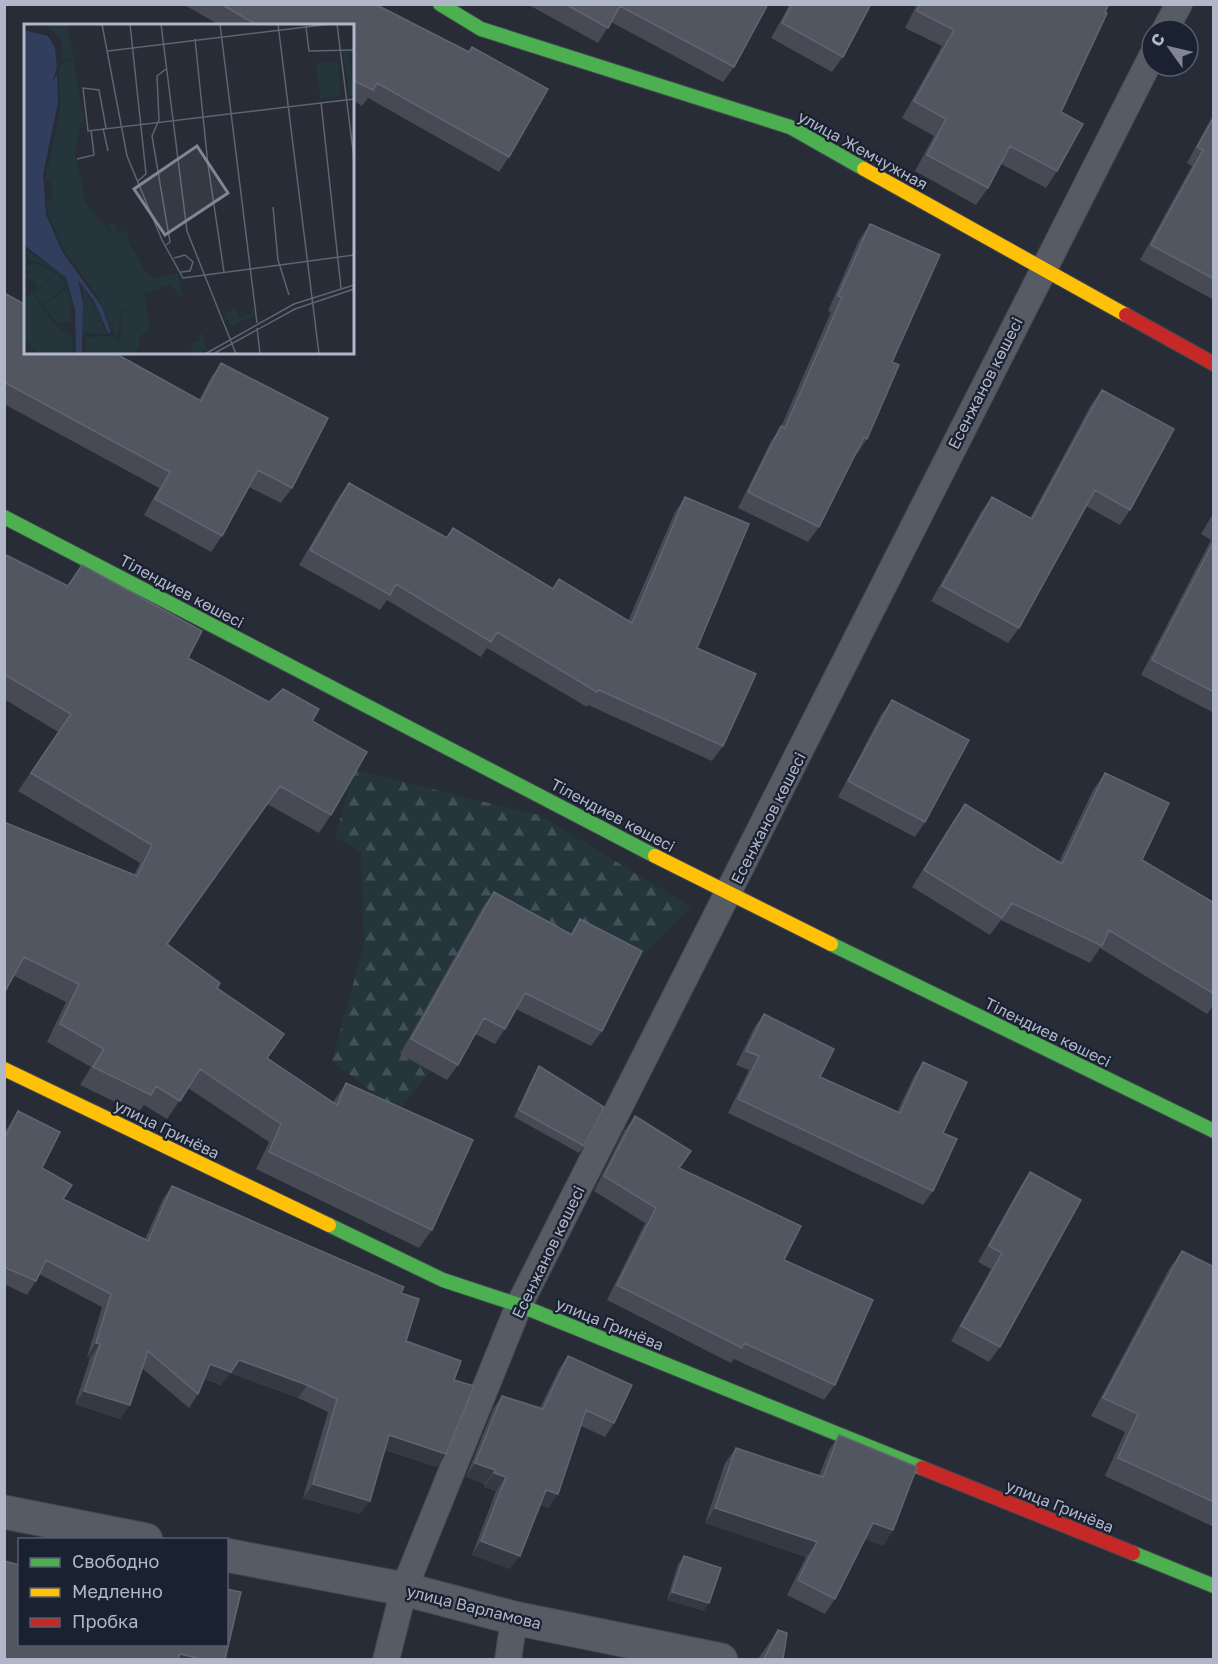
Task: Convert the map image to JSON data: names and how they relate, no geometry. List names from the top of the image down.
{
  "streets": {
    "street": [
      "улица Жемчужная",
      "Тілендиев көшесі",
      "улица Гринёва",
      "улица Варламова"
    ],
    "lane": ["Есенжанов көшесі"]
  },
  "crossings": [
    ["улица Жемчужная", "Есенжанов көшесі"],
    ["Есенжанов көшесі", "Тілендиев көшесі"],
    ["Есенжанов көшесі", "улица Гринёва"],
    ["Есенжанов көшесі", "улица Варламова"]
  ],
  "legend": ["Свободно", "Медленно", "Пробка"],
  "north": "top left"
}
